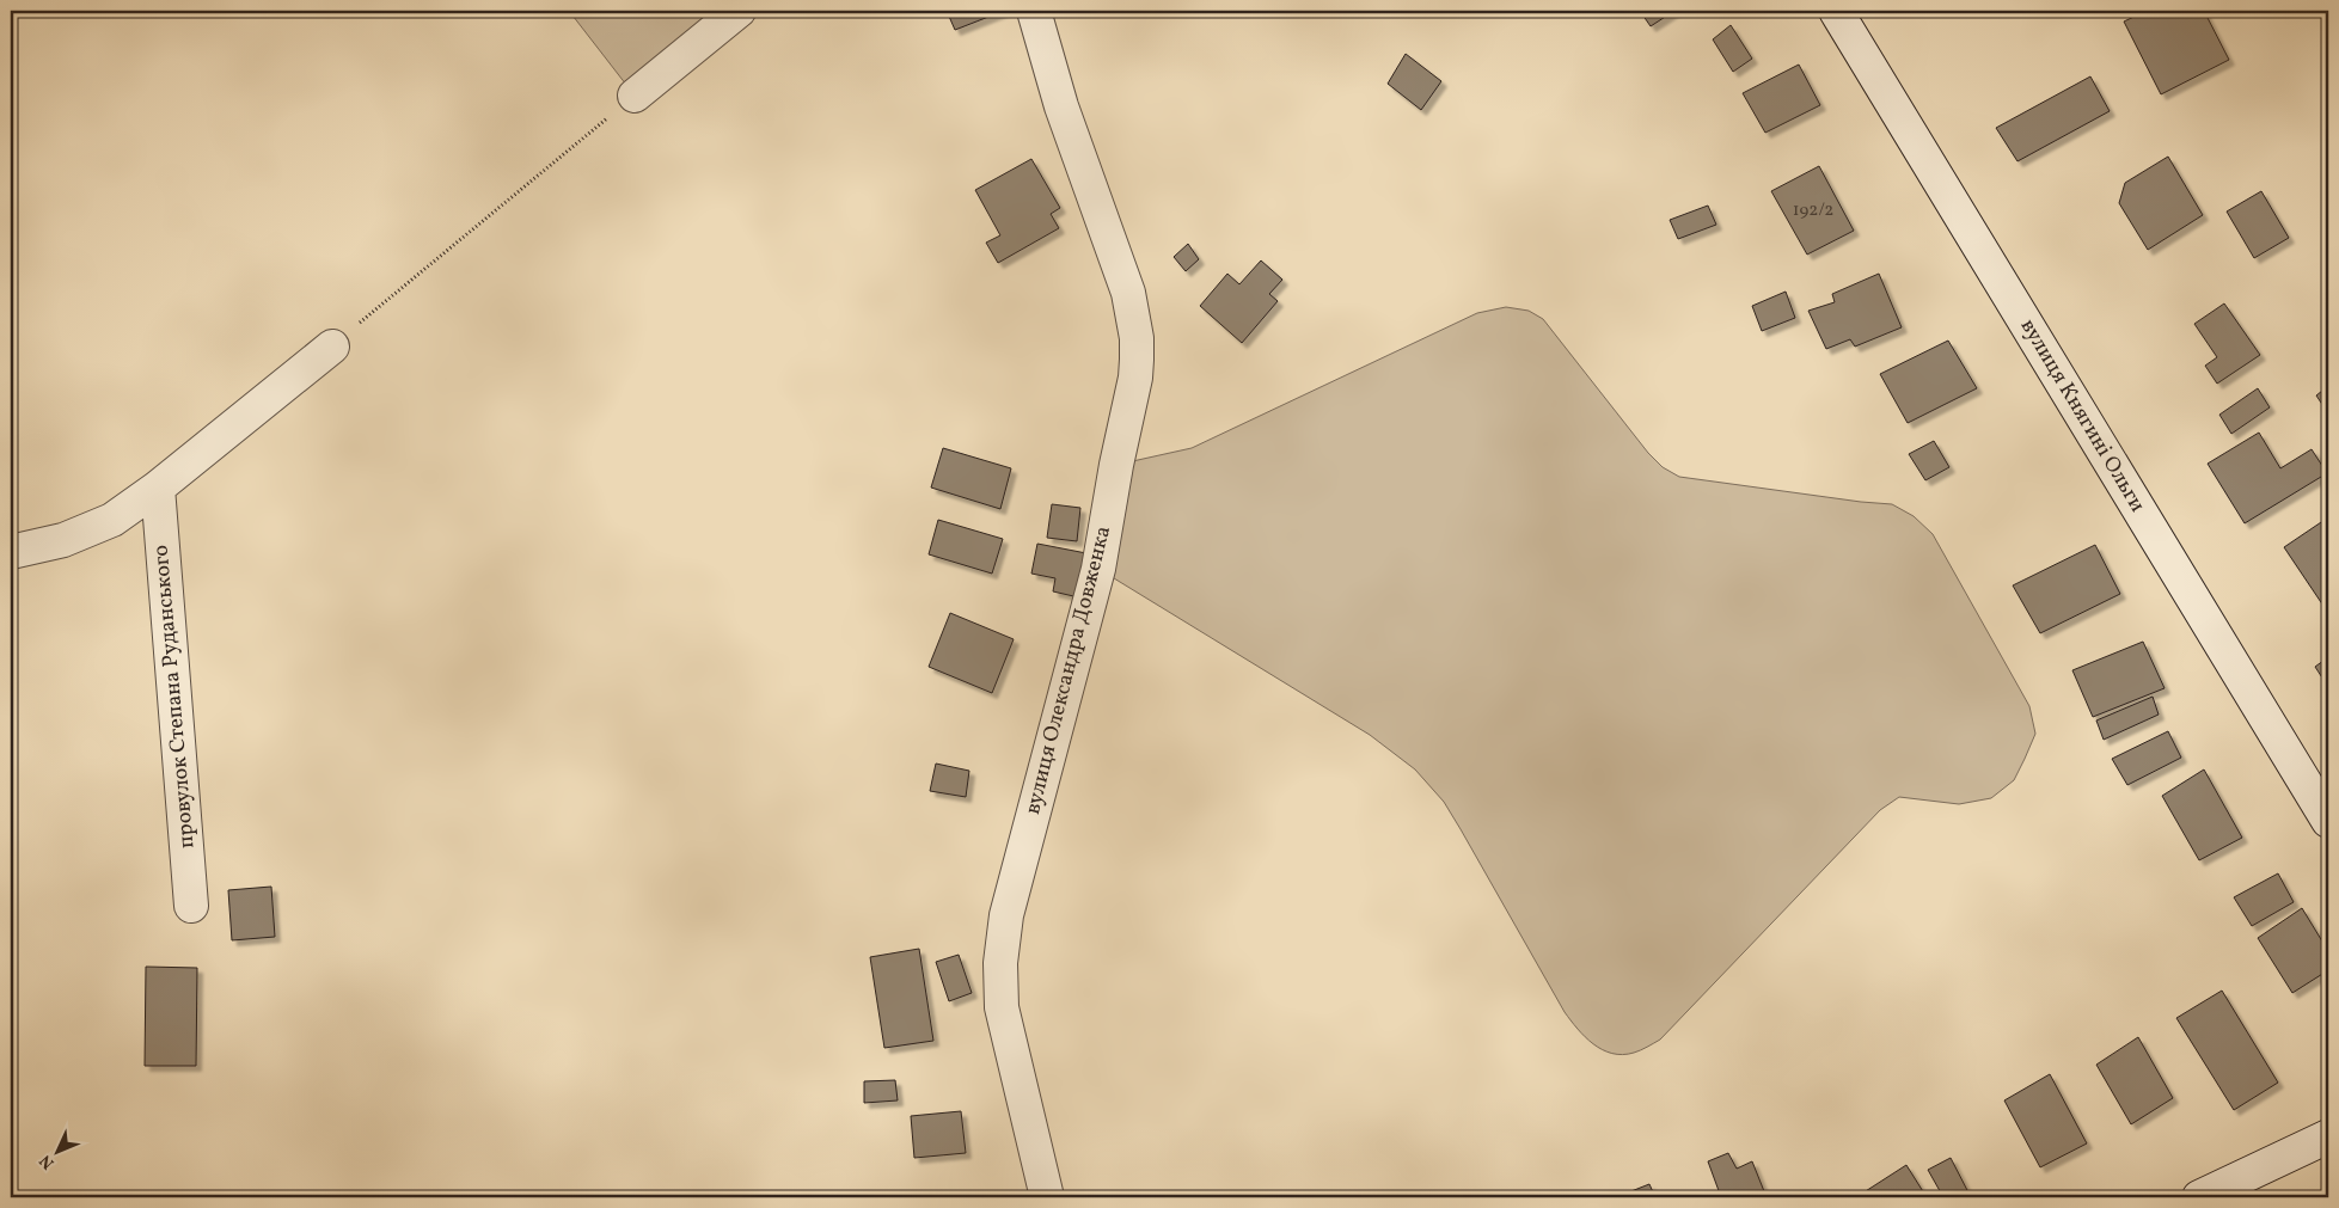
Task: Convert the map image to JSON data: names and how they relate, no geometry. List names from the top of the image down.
{
  "streets": {
    "street": ["вулиця Княгині Ольги", "вулиця Олександра Довженка", "провулок Степана Руданського"]
  },
  "house_numbers": ["192/2"],
  "north": "bottom left"
}
